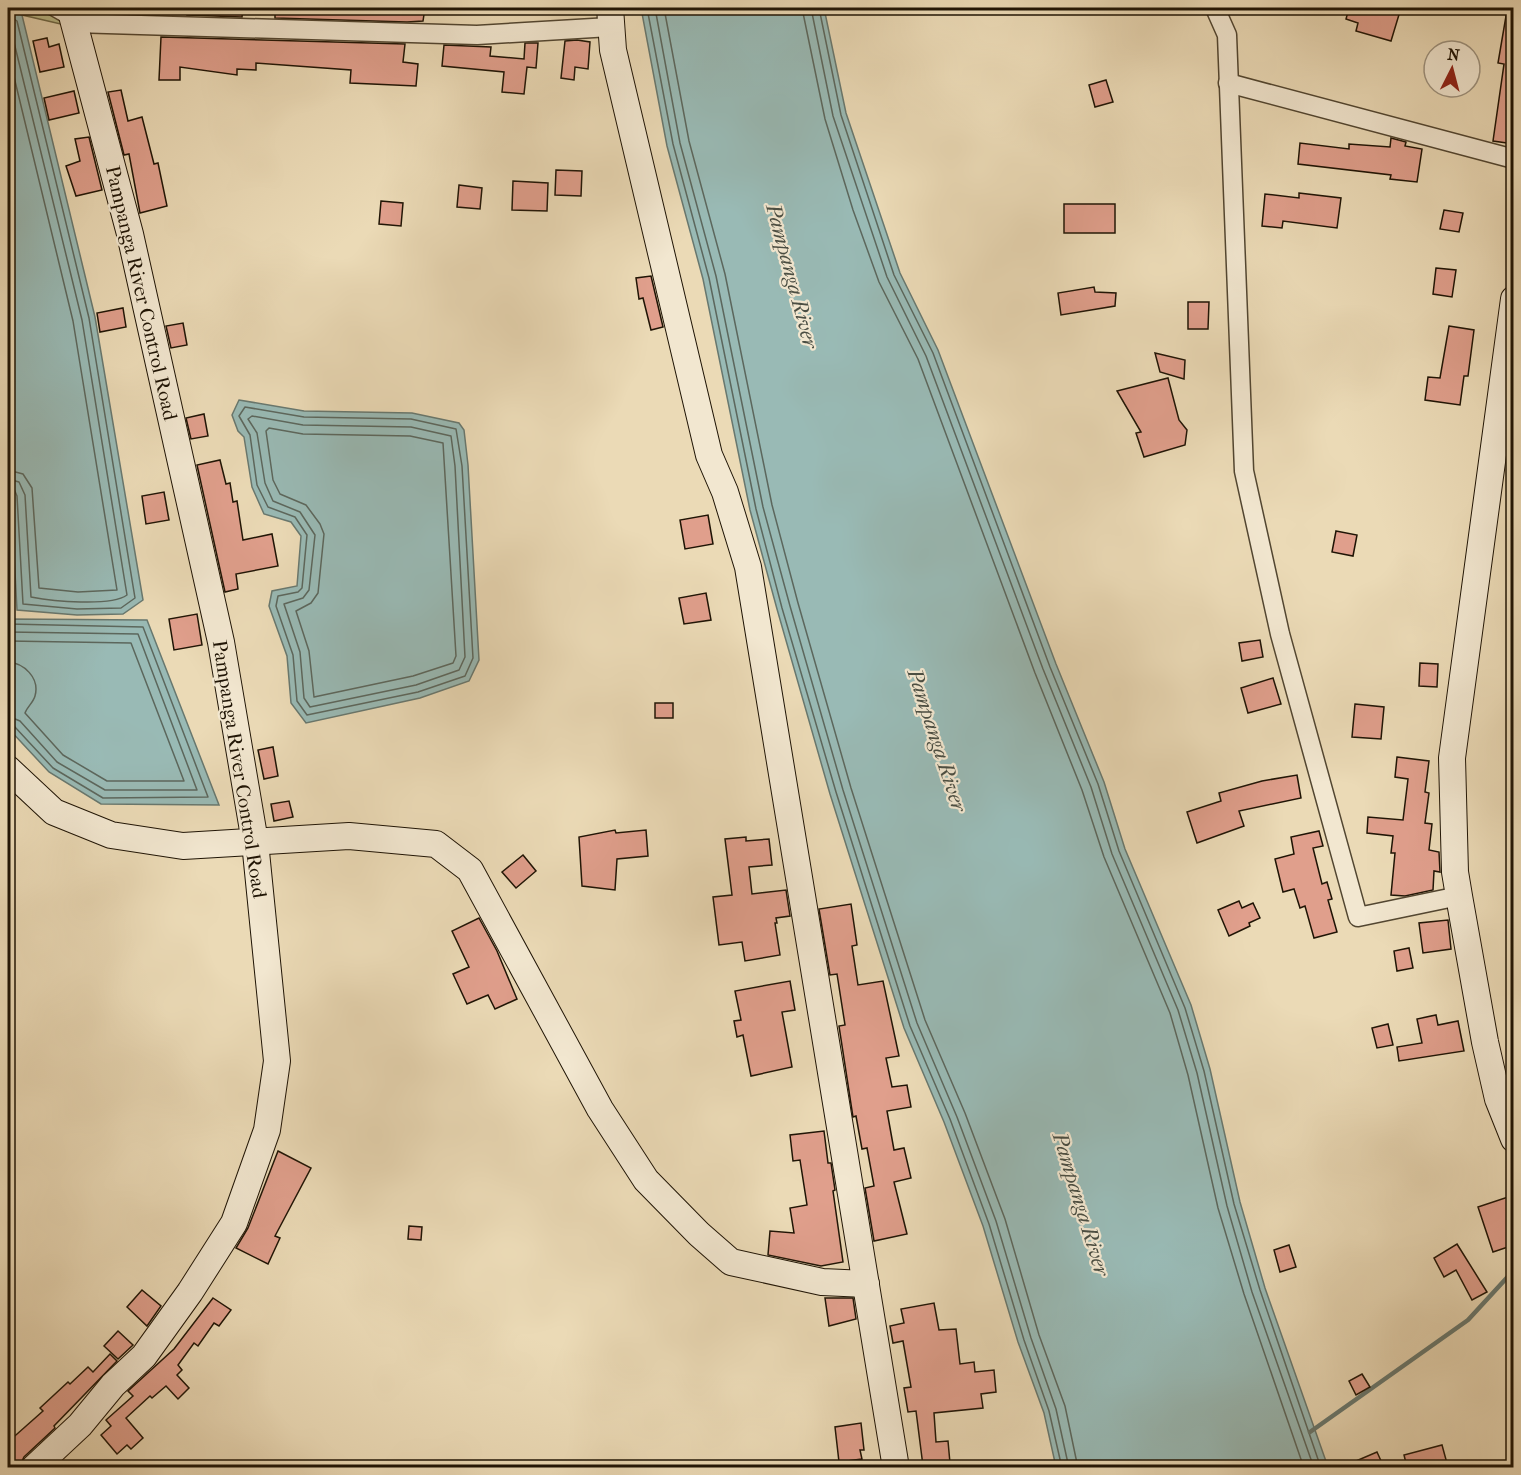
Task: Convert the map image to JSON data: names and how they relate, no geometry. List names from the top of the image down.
{
  "streets": {
    "street": ["Pampanga River Control Road"]
  },
  "water": ["Pampanga River"],
  "north": "top"
}
